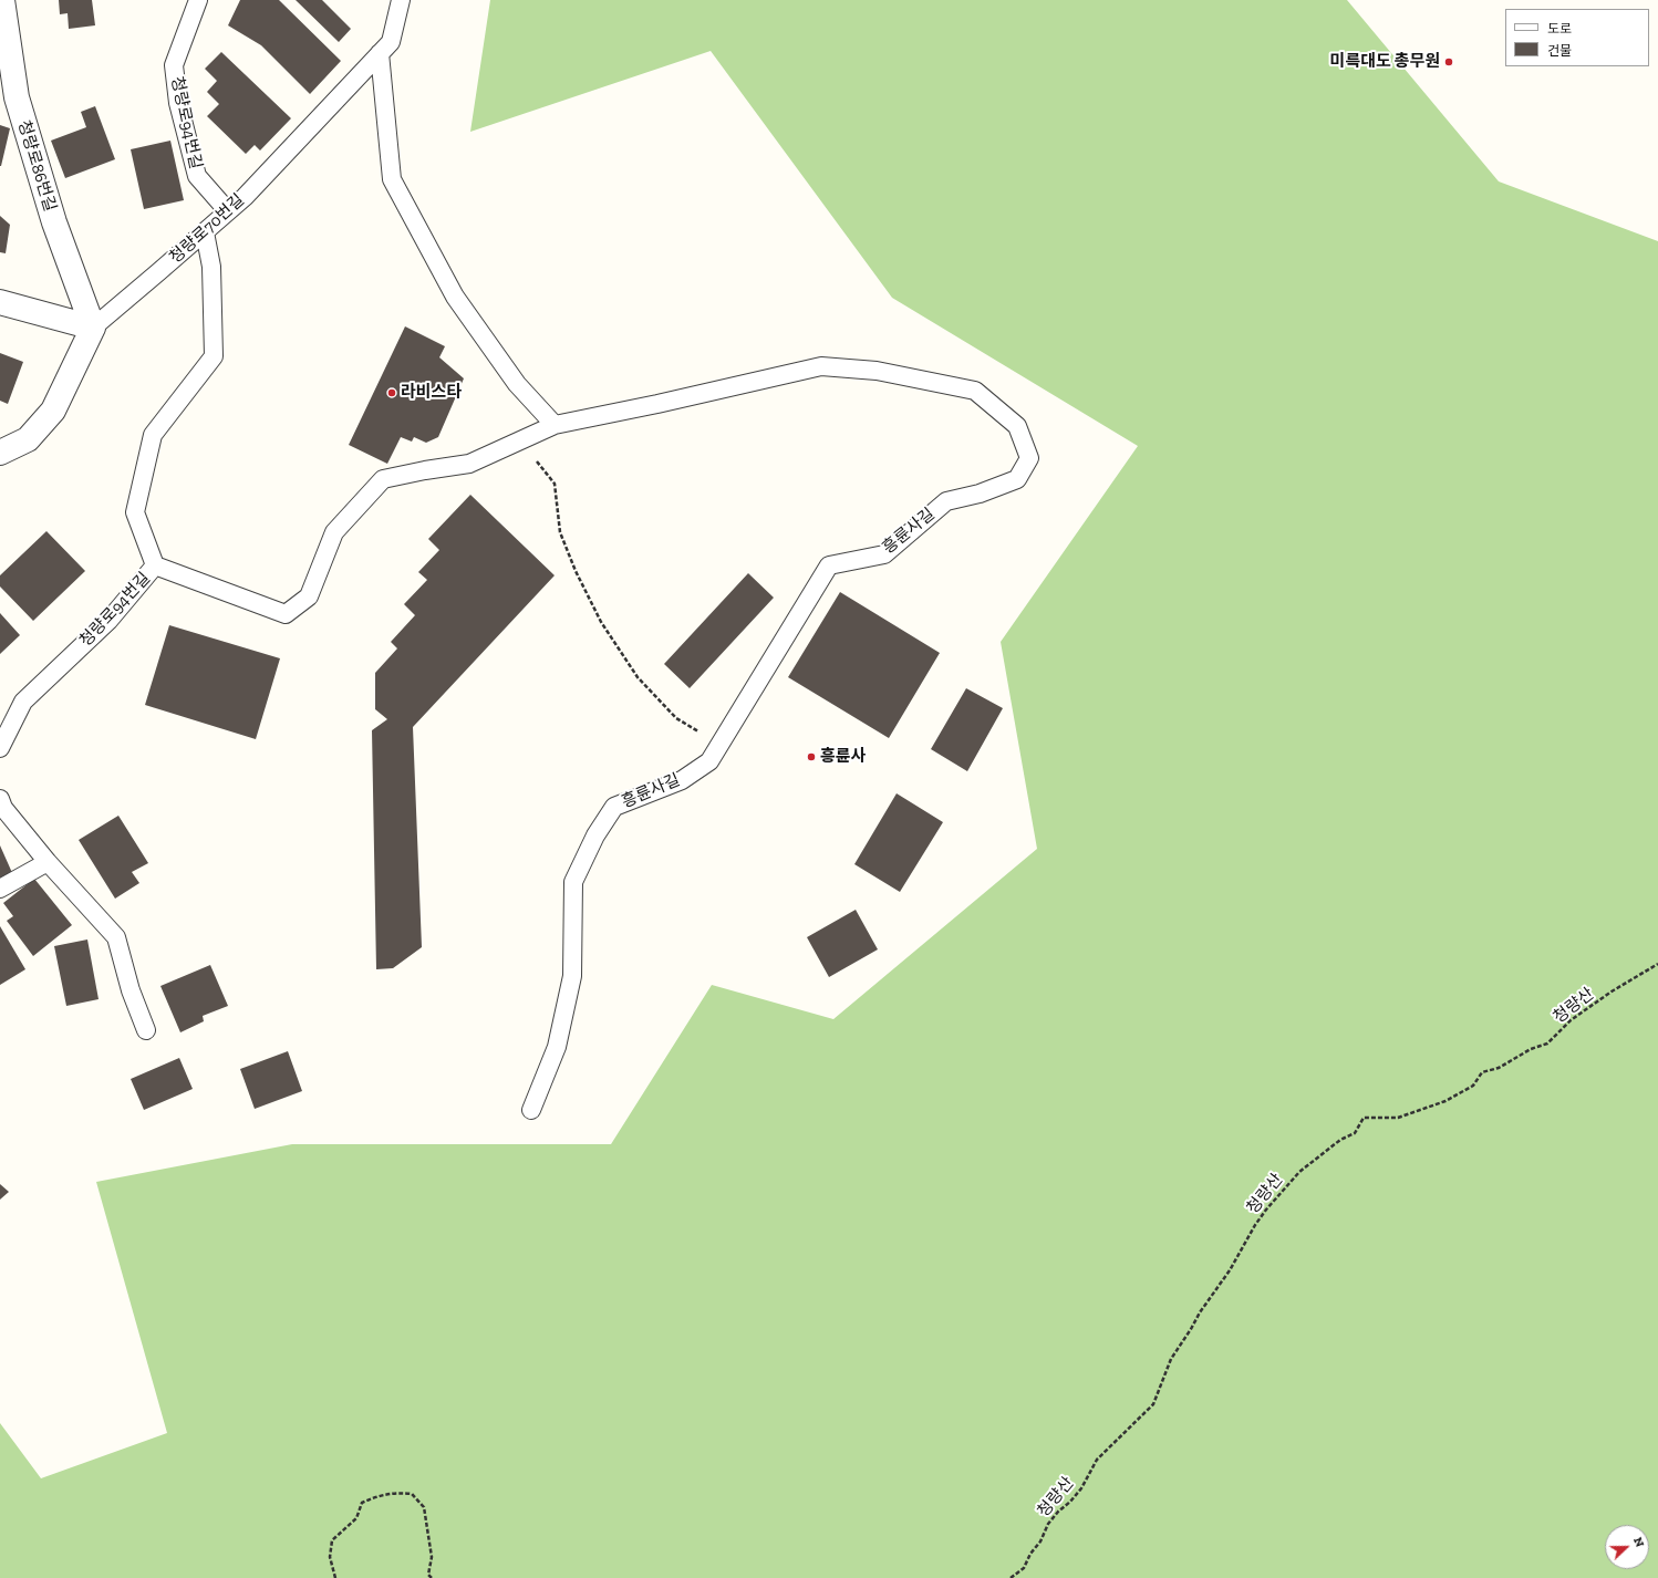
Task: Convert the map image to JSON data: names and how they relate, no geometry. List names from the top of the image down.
{
  "streets": {
    "street": ["청량로86번길"],
    "lane": ["청량로94번길", "청량로70번길", "흥륜사길"],
    "path": ["청량산"]
  },
  "crossings": [
    ["청량로94번길", "청량로70번길"],
    ["청량로86번길", "청량로70번길"]
  ],
  "places": ["미륵대도 총무원", "라비스타", "흥륜사"],
  "legend": ["도로", "건물"],
  "north": "right"
}
